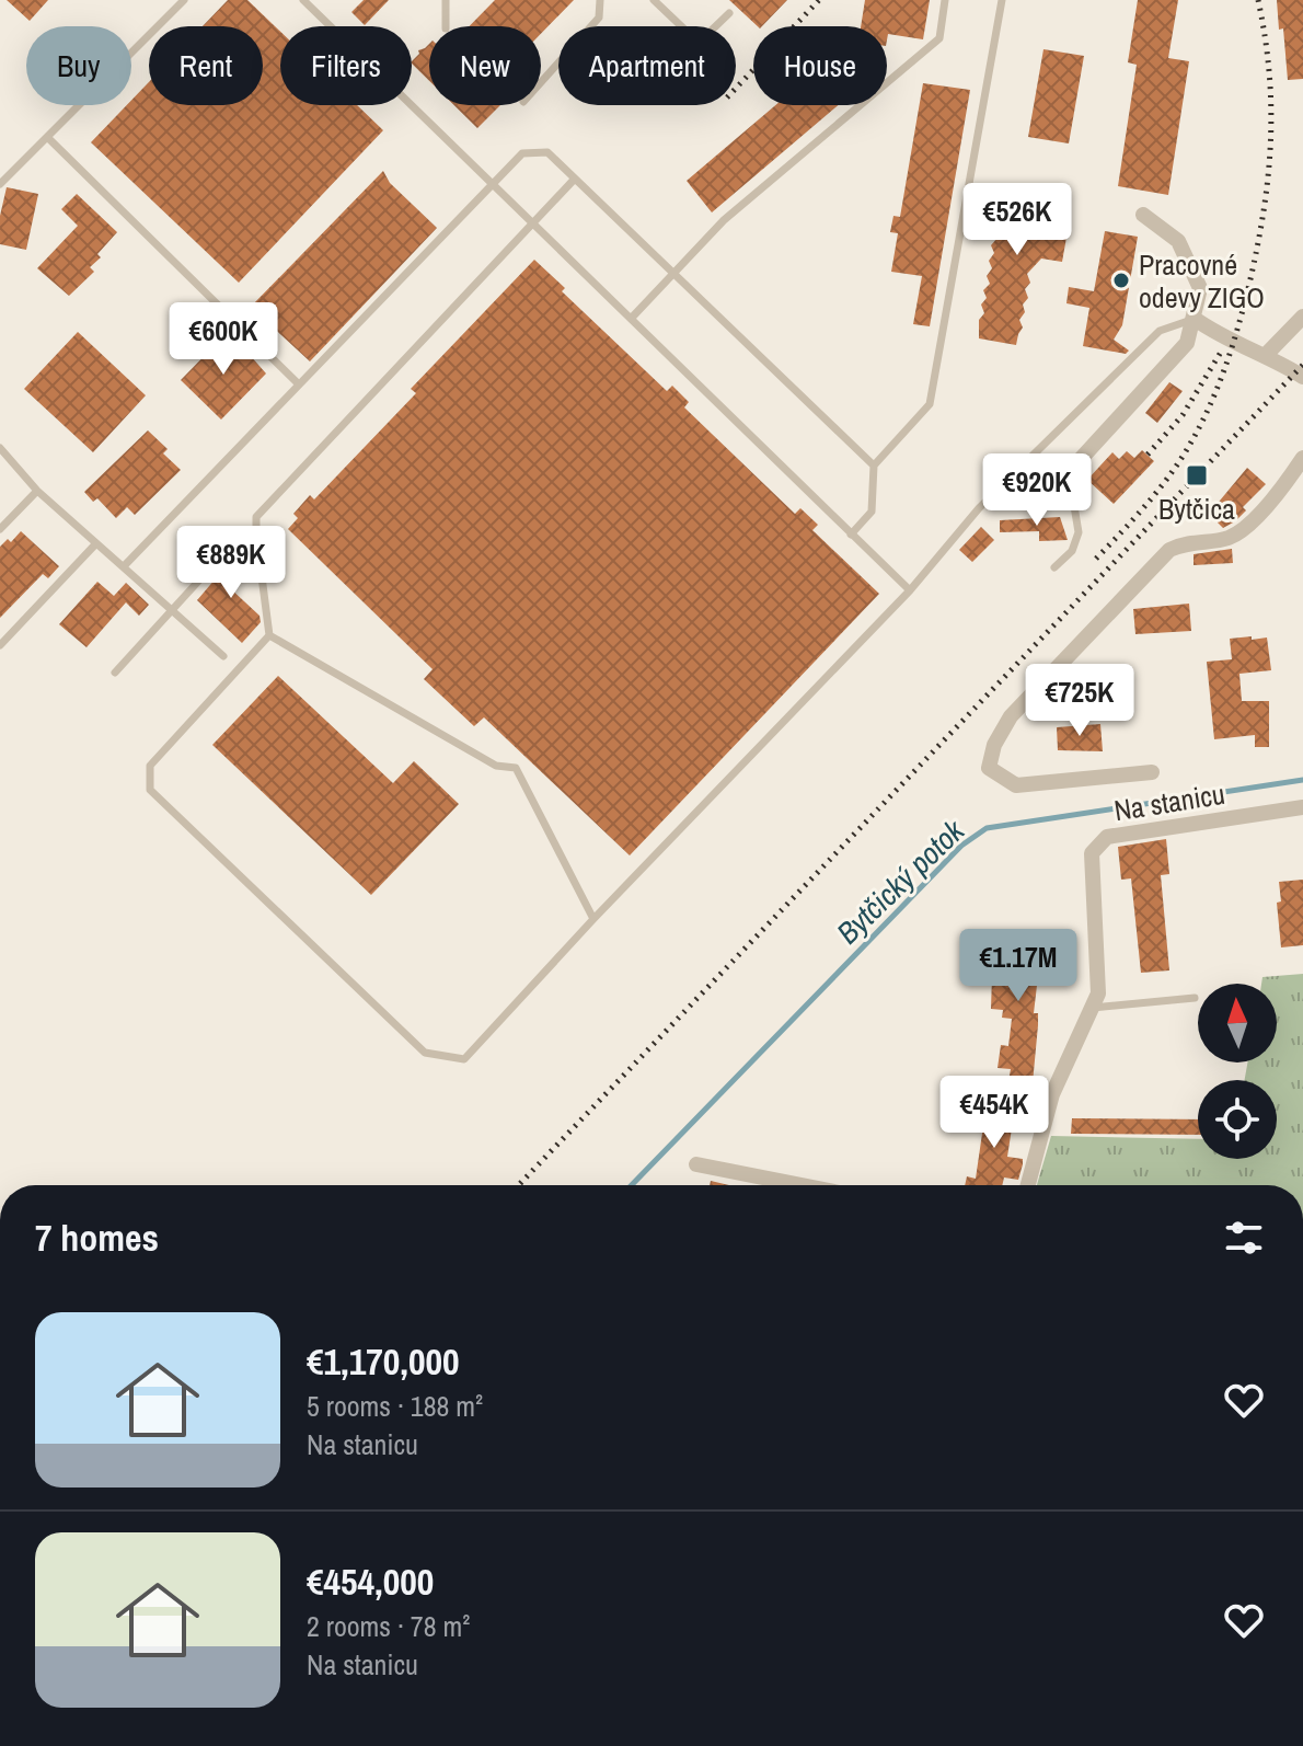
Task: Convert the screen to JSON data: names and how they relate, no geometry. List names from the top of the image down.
{
  "streets": {
    "street": ["Na stanicu"]
  },
  "water": ["Bytčický potok"],
  "places": {
    "other": ["Pracovné odevy ZIGO"],
    "transit": ["Bytčica"]
  },
  "north": "top",
  "page": {
    "chip": [
      "Buy",
      "Rent",
      "Filters",
      "New",
      "Apartment",
      "House"
    ],
    "price": [
      "€526K",
      "€600K",
      "€920K",
      "€889K",
      "€725K",
      "€1.17M",
      "€454K"
    ],
    "heading": "7 homes",
    "list": [
      {
        "name": "€1,170,000",
        "note": "5 rooms · 188 m² · Na stanicu"
      },
      {
        "name": "€454,000",
        "note": "2 rooms · 78 m² · Na stanicu"
      }
    ]
  }
}
